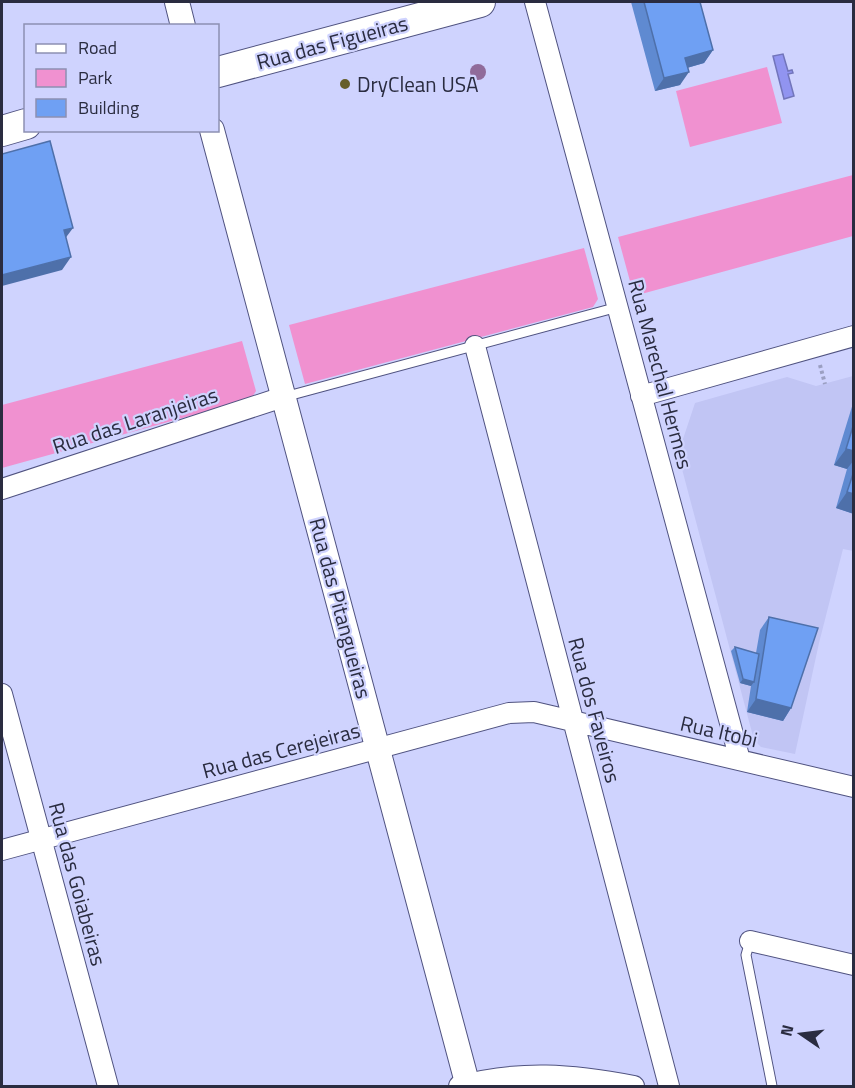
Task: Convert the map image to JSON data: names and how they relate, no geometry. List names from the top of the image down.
{
  "streets": {
    "main road": ["Rua das Figueiras"],
    "street": [
      "Rua Marechal Hermes",
      "Rua das Laranjeiras",
      "Rua das Pitangueiras",
      "Rua dos Faveiros",
      "Rua Itobi",
      "Rua das Cerejeiras",
      "Rua das Goiabeiras"
    ]
  },
  "crossings": [
    ["Rua Marechal Hermes", "Rua Itobi"],
    ["Rua das Laranjeiras", "Rua das Pitangueiras"],
    ["Rua das Pitangueiras", "Rua das Cerejeiras"],
    ["Rua dos Faveiros", "Rua Itobi"],
    ["Rua dos Faveiros", "Rua das Cerejeiras"],
    ["Rua Itobi", "Rua das Cerejeiras"],
    ["Rua das Cerejeiras", "Rua das Goiabeiras"]
  ],
  "places": ["DryClean USA"],
  "legend": ["Road", "Park", "Building"],
  "north": "left"
}
